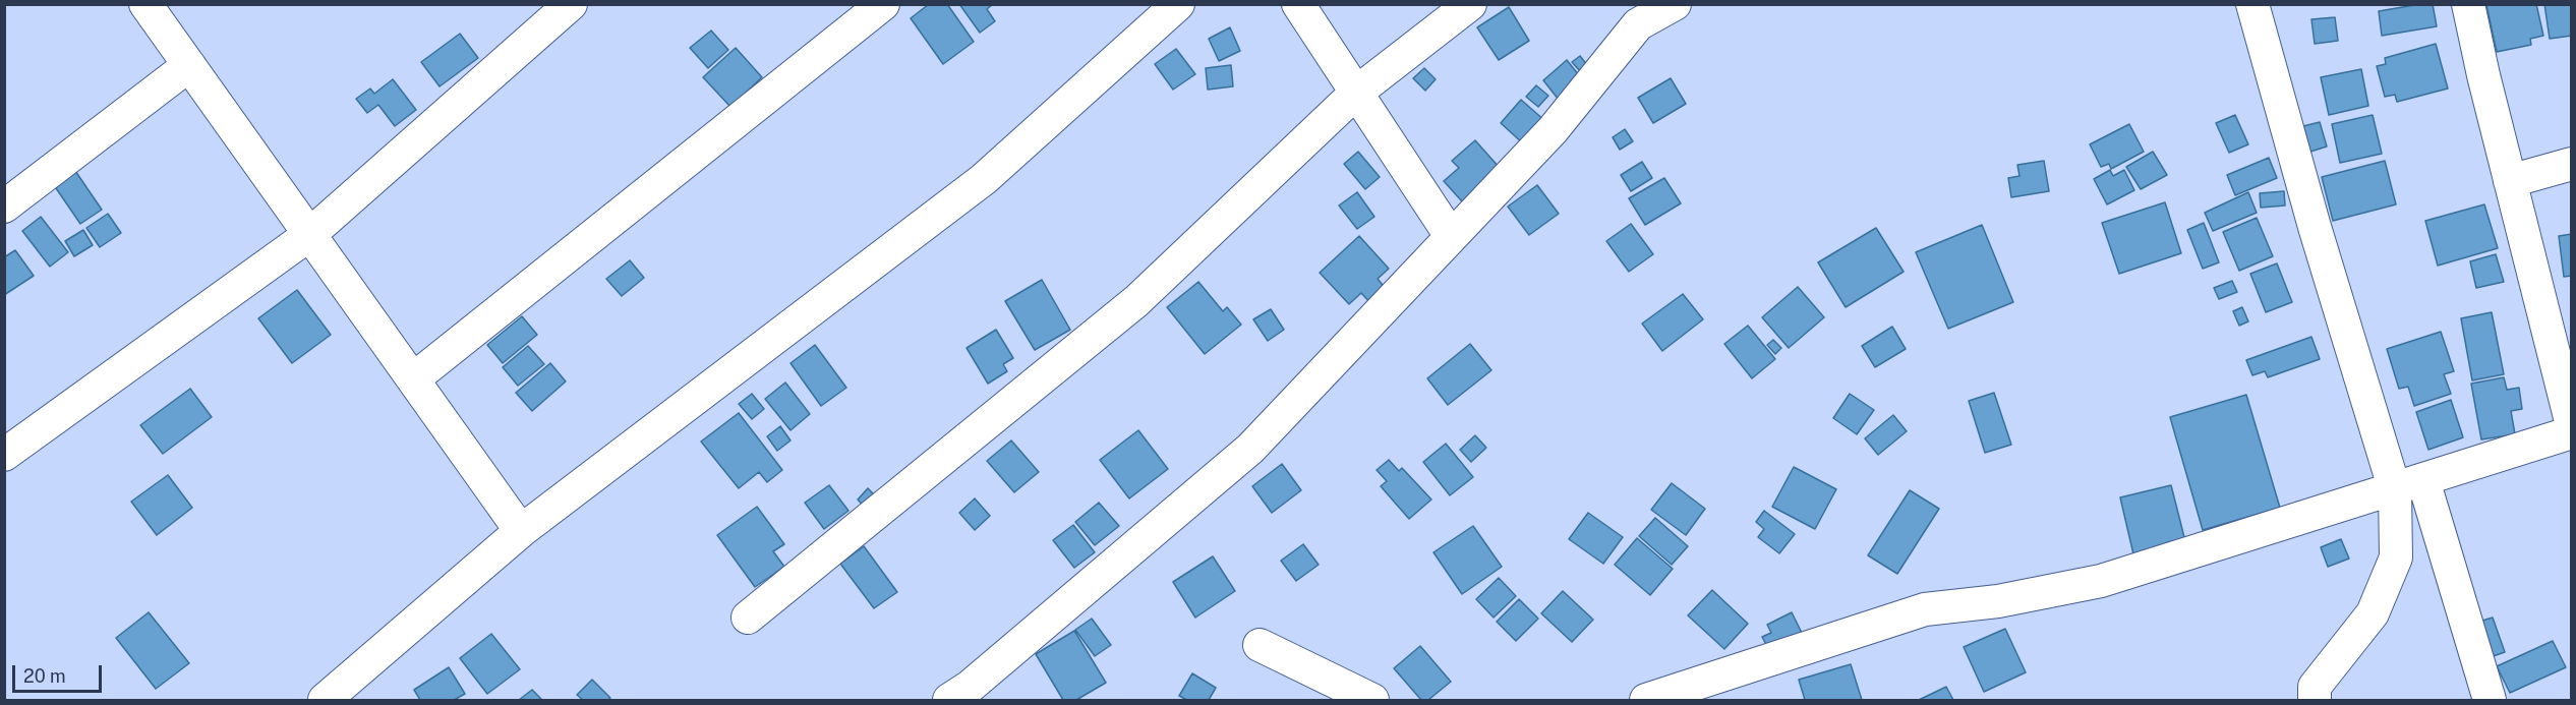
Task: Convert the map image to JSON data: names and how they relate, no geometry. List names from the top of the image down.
{
  "scale_bar": "20 m"
}
